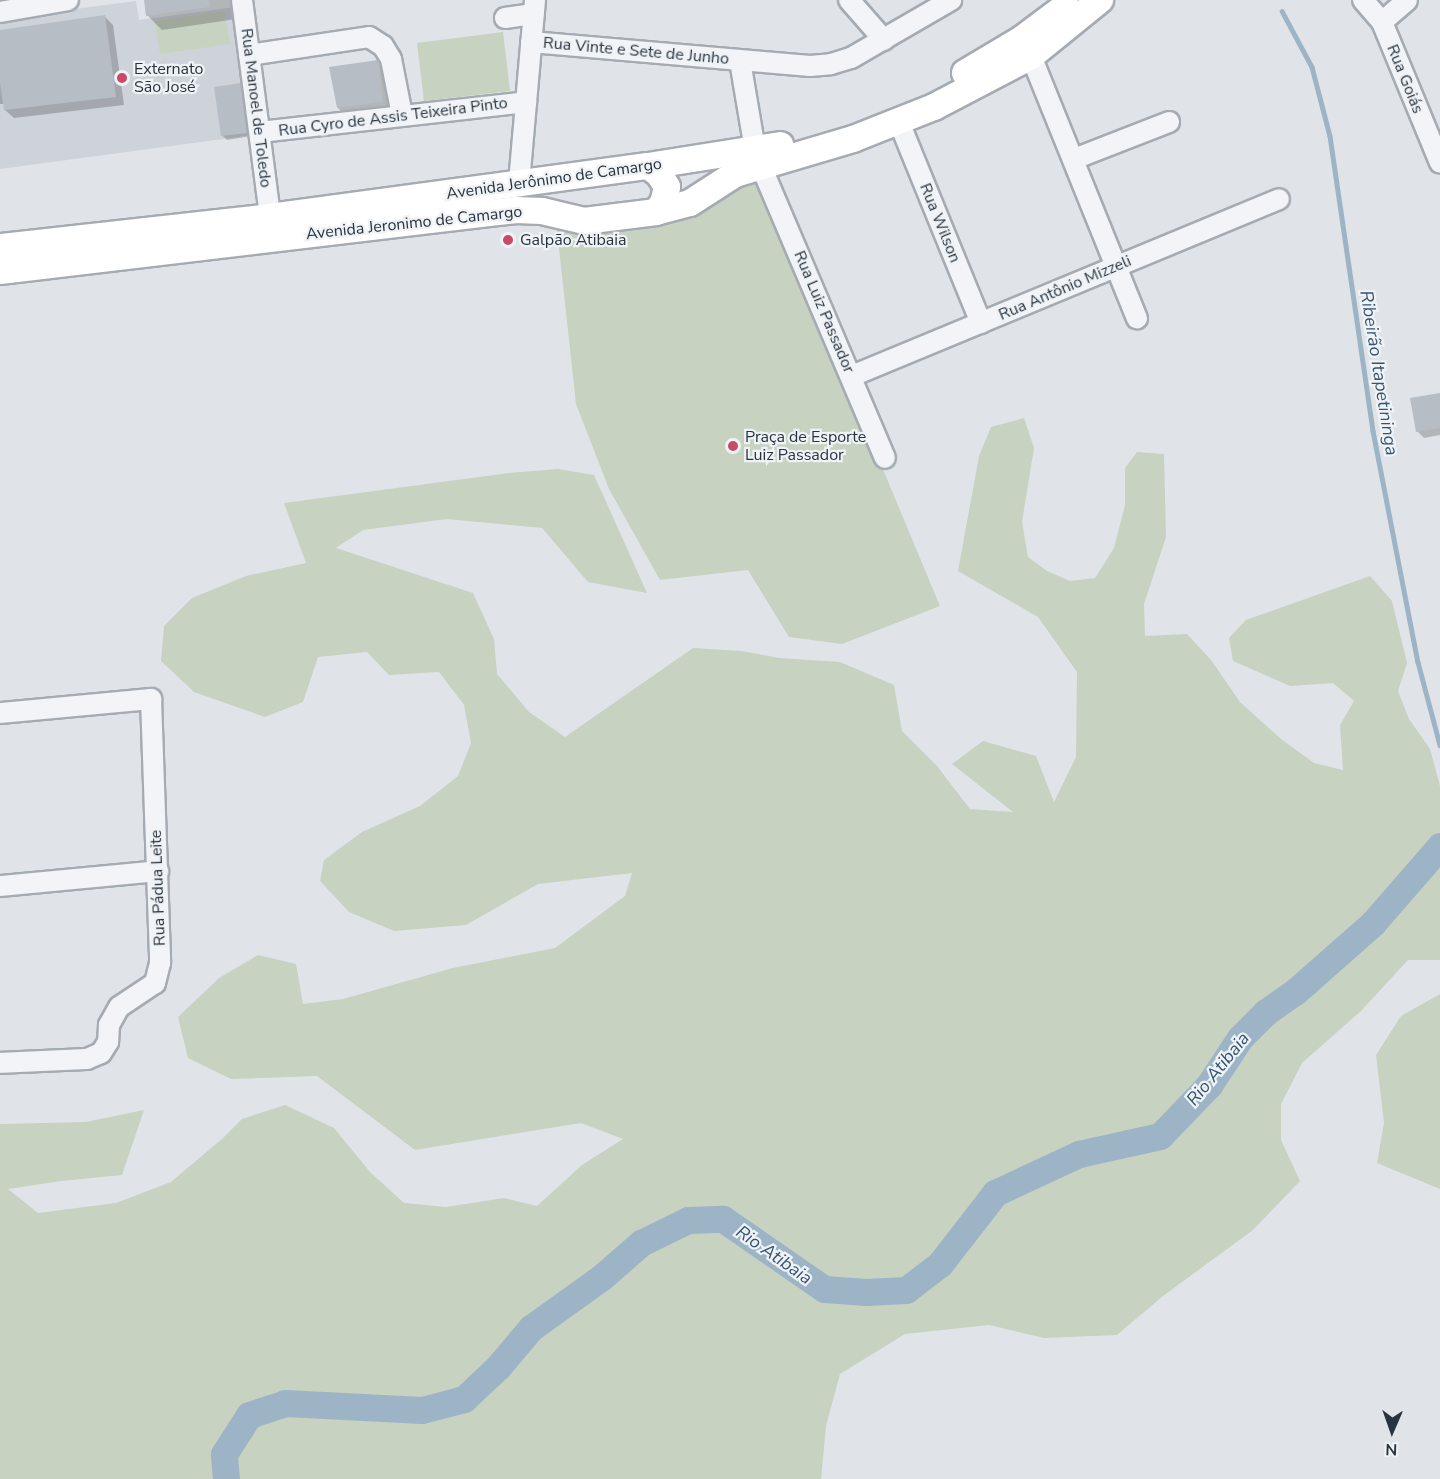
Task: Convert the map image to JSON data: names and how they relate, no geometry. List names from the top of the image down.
{
  "streets": {
    "main road": ["Avenida Jerônimo de Camargo", "Avenida Jeronimo de Camargo"],
    "street": [
      "Rua Vinte e Sete de Junho",
      "Rua Goiás",
      "Rua Manoel de Toledo",
      "Rua Cyro de Assis Teixeira Pinto",
      "Rua Wilson",
      "Rua Antônio Mizzeli",
      "Rua Luiz Passador",
      "Rua Pádua Leite"
    ]
  },
  "crossings": [
    ["Rua Vinte e Sete de Junho", "Rua Luiz Passador"],
    ["Rua Manoel de Toledo", "Rua Cyro de Assis Teixeira Pinto"],
    ["Rua Manoel de Toledo", "Avenida Jerônimo de Camargo"],
    ["Avenida Jerônimo de Camargo", "Avenida Jeronimo de Camargo"],
    ["Avenida Jerônimo de Camargo", "Rua Luiz Passador"],
    ["Avenida Jeronimo de Camargo", "Rua Wilson"],
    ["Avenida Jeronimo de Camargo", "Rua Luiz Passador"],
    ["Rua Wilson", "Rua Antônio Mizzeli"],
    ["Rua Antônio Mizzeli", "Rua Luiz Passador"]
  ],
  "water": ["Ribeirão Itapetininga", "Rio Atibaia"],
  "places": ["Externato São José", "Galpão Atibaia", "Praça de Esporte Luiz Passador"],
  "north": "bottom"
}
